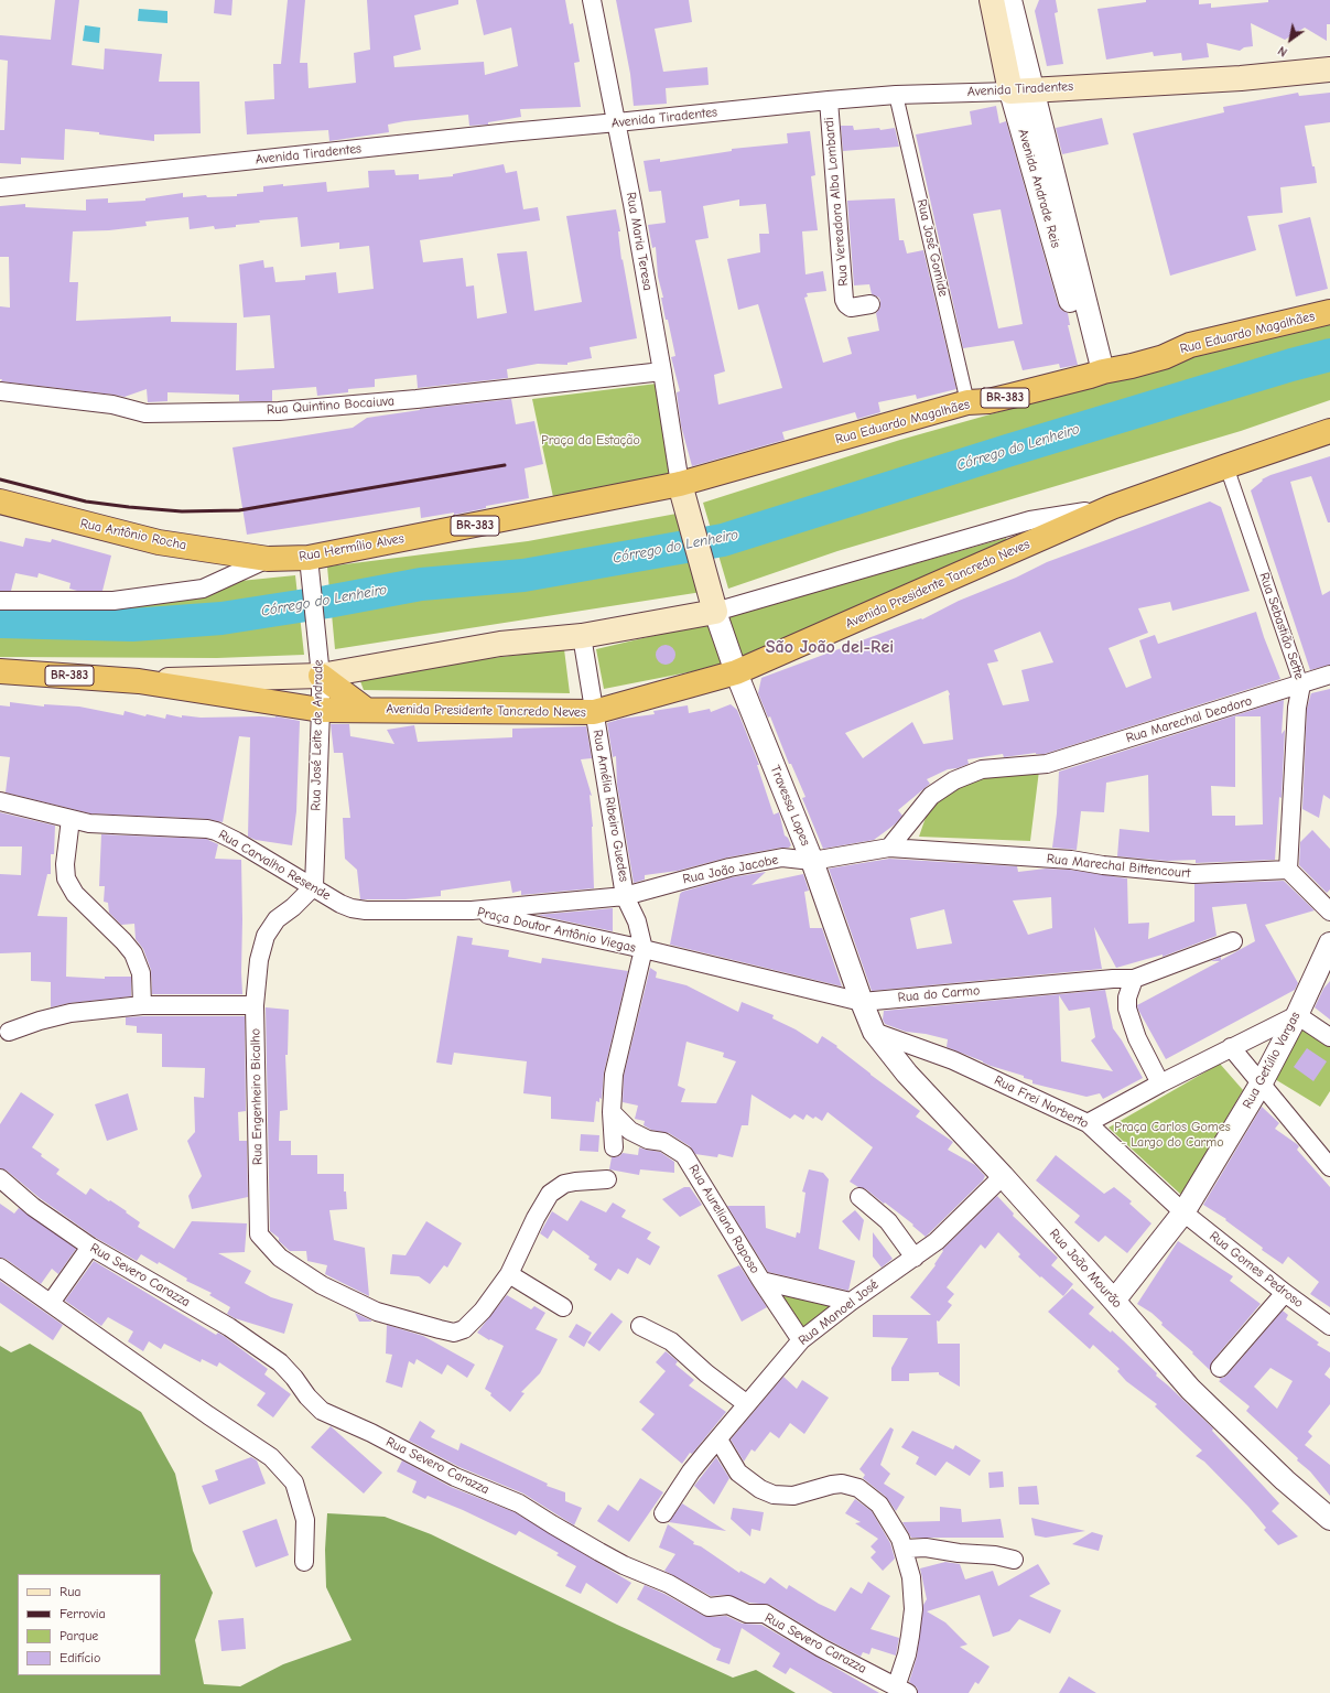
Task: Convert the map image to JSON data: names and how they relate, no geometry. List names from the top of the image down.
{
  "streets": {
    "highway": [
      "Rua Eduardo Magalhães",
      "BR-383",
      "Rua Antônio Rocha",
      "Rua Hermílio Alves",
      "Avenida Presidente Tancredo Neves"
    ],
    "main road": ["Avenida Tiradentes", "Avenida Andrade Reis"],
    "street": [
      "Rua Vereadora Alba Lombardi",
      "Rua Maria Teresa",
      "Rua José Gomide",
      "Rua Quintino Bocaiuva",
      "Rua Sebastião Sette",
      "Rua Marechal Deodoro",
      "Rua José Leite de Andrade",
      "Rua Amélia Ribeiro Guedes",
      "Travessa Lopes",
      "Rua Carvalho Resende",
      "Rua Marechal Bittencourt",
      "Rua João Jacobe",
      "Praça Doutor Antônio Viegas",
      "Rua do Carmo",
      "Rua Getúlio Vargas",
      "Rua Engenheiro Bicalho",
      "Rua Frei Norberto",
      "Rua Aureliano Raposo",
      "Rua João Mourão",
      "Rua Gomes Pedroso",
      "Rua Severo Carazza",
      "Rua Manoel José"
    ]
  },
  "crossings": [
    ["Avenida Tiradentes", "Avenida Andrade Reis"],
    ["Avenida Tiradentes", "Rua Vereadora Alba Lombardi"],
    ["Avenida Tiradentes", "Rua Maria Teresa"],
    ["Avenida Tiradentes", "Rua José Gomide"],
    ["Avenida Andrade Reis", "Rua Eduardo Magalhães"],
    ["Rua Maria Teresa", "Rua Eduardo Magalhães"],
    ["Rua Maria Teresa", "Rua Quintino Bocaiuva"],
    ["Rua Maria Teresa", "Rua Hermílio Alves"],
    ["Rua José Gomide", "Rua Eduardo Magalhães"],
    ["Rua Eduardo Magalhães", "Rua Hermílio Alves"],
    ["Rua Antônio Rocha", "Rua Hermílio Alves"],
    ["Rua Hermílio Alves", "Rua José Leite de Andrade"],
    ["Avenida Presidente Tancredo Neves", "Rua Sebastião Sette"],
    ["Avenida Presidente Tancredo Neves", "Rua José Leite de Andrade"],
    ["Avenida Presidente Tancredo Neves", "Rua Amélia Ribeiro Guedes"],
    ["Avenida Presidente Tancredo Neves", "Travessa Lopes"],
    ["Rua Sebastião Sette", "Rua Marechal Deodoro"],
    ["Rua Sebastião Sette", "Rua Marechal Bittencourt"],
    ["Rua Marechal Deodoro", "Rua Marechal Bittencourt"],
    ["Rua Marechal Deodoro", "Rua João Jacobe"],
    ["Rua José Leite de Andrade", "Rua Carvalho Resende"],
    ["Rua José Leite de Andrade", "Rua Engenheiro Bicalho"],
    ["Rua Amélia Ribeiro Guedes", "Rua João Jacobe"],
    ["Rua Amélia Ribeiro Guedes", "Praça Doutor Antônio Viegas"],
    ["Travessa Lopes", "Rua João Jacobe"],
    ["Travessa Lopes", "Rua do Carmo"],
    ["Travessa Lopes", "Rua João Mourão"],
    ["Rua Carvalho Resende", "Praça Doutor Antônio Viegas"],
    ["Rua Carvalho Resende", "Rua Engenheiro Bicalho"],
    ["Rua Marechal Bittencourt", "Rua João Jacobe"],
    ["Rua João Jacobe", "Praça Doutor Antônio Viegas"],
    ["Praça Doutor Antônio Viegas", "Rua do Carmo"],
    ["Rua do Carmo", "Rua João Mourão"],
    ["Rua Getúlio Vargas", "Rua Frei Norberto"],
    ["Rua Getúlio Vargas", "Rua João Mourão"],
    ["Rua Getúlio Vargas", "Rua Gomes Pedroso"],
    ["Rua Frei Norberto", "Rua João Mourão"],
    ["Rua Frei Norberto", "Rua Gomes Pedroso"],
    ["Rua Aureliano Raposo", "Rua Manoel José"],
    ["Rua João Mourão", "Rua Manoel José"]
  ],
  "districts": ["São João del-Rei"],
  "water": ["Córrego do Lenheiro"],
  "parks": ["Praça da Estação", "Praça Carlos Gomes - Largo do Carmo"],
  "legend": [
    "Rua",
    "Ferrovia",
    "Parque",
    "Edifício"
  ],
  "north": "bottom left"
}
